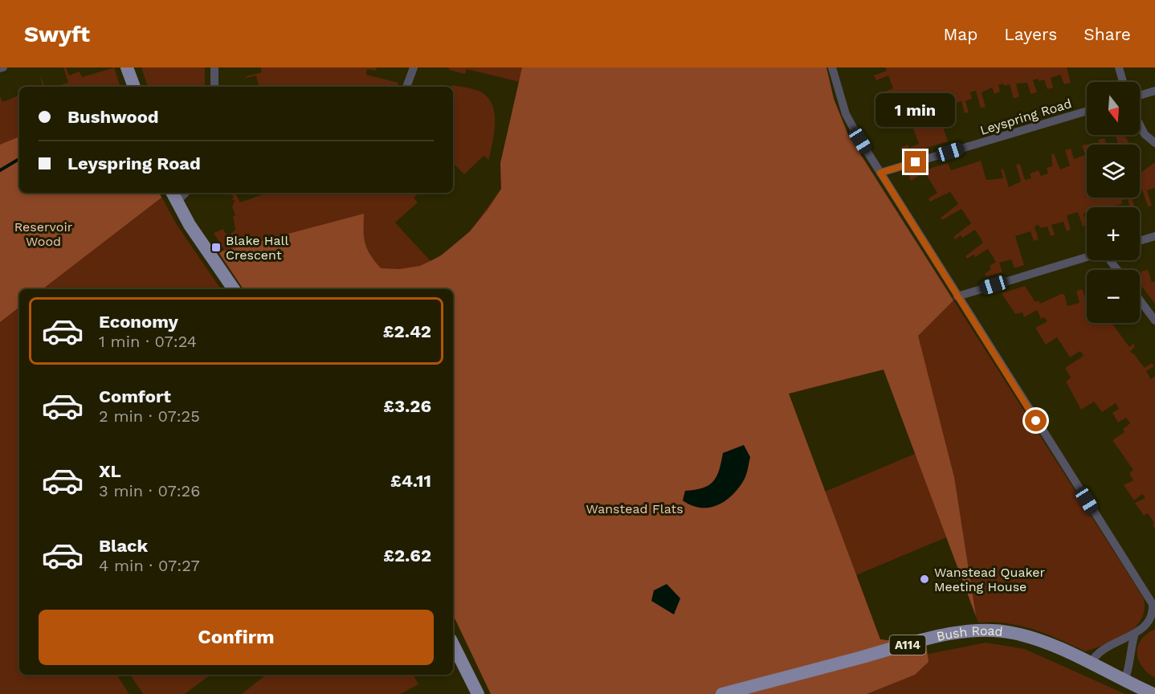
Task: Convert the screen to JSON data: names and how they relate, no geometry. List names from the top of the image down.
{
  "streets": {
    "main road": ["Bush Road", "A114"],
    "street": ["Leyspring Road"]
  },
  "parks": ["Reservoir Wood", "Wanstead Flats"],
  "places": {
    "transit": ["Blake Hall Crescent"],
    "other": ["Wanstead Quaker Meeting House"]
  },
  "north": "bottom",
  "page": {
    "header": "Swyft",
    "nav": ["Map", "Layers", "Share"],
    "map_buttons": ["+", "−"],
    "banner": ["Bushwood", "Leyspring Road"],
    "bubble": "1 min",
    "list": [
      {
        "name": "Economy",
        "note": "1 min · 07:24",
        "value": "£2.42"
      },
      {
        "name": "Comfort",
        "note": "2 min · 07:25",
        "value": "£3.26"
      },
      {
        "name": "XL",
        "note": "3 min · 07:26",
        "value": "£4.11"
      },
      {
        "name": "Black",
        "note": "4 min · 07:27",
        "value": "£2.62"
      }
    ],
    "buttons": "Confirm"
  }
}
